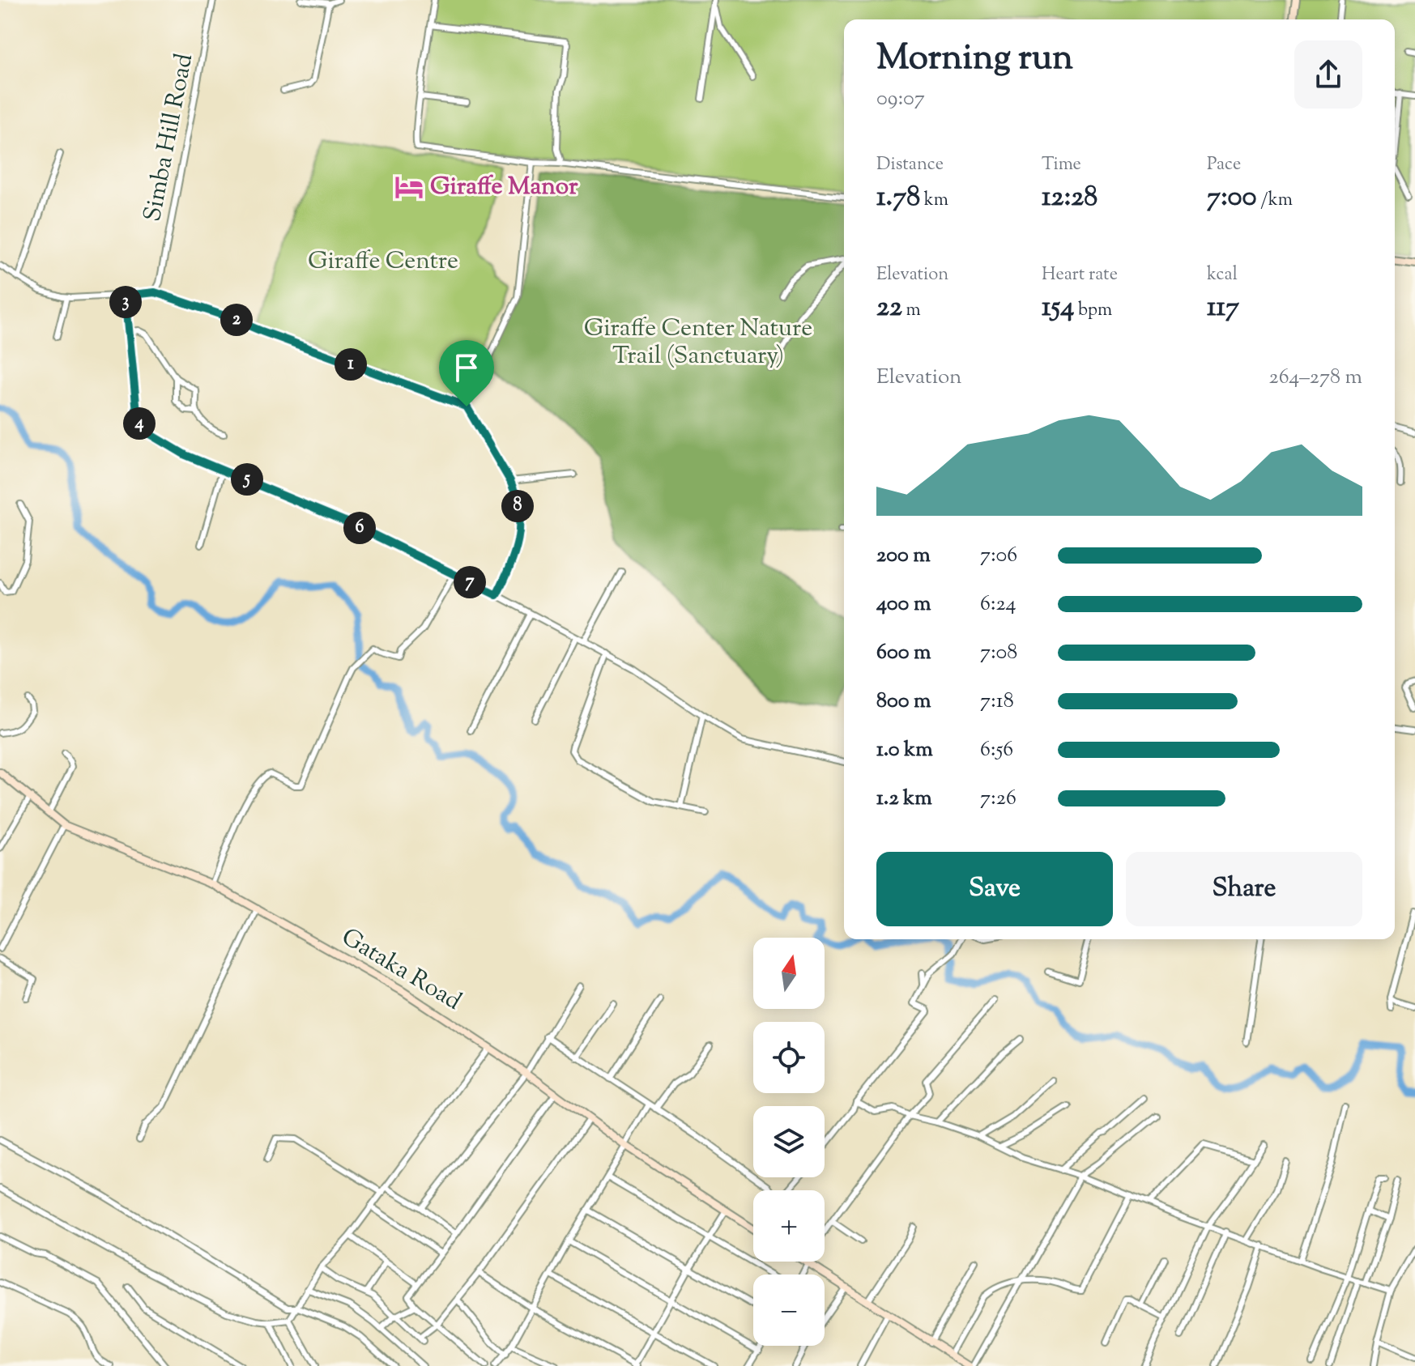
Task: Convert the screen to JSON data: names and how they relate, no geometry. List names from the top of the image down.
{
  "streets": {
    "street": ["Simba Hill Road", "Gataka Road"]
  },
  "parks": ["Giraffe Centre", "Giraffe Center Nature Trail (Sanctuary)"],
  "places": {
    "hotel": ["Giraffe Manor"]
  },
  "north": "top",
  "page": {
    "heading": ["Morning run", "09:07"],
    "stats": [
      ["Distance", "1.78 km"],
      ["Time", "12:28"],
      ["Pace", "7:00 /km"],
      ["Elevation", "22 m"],
      ["Heart rate", "154 bpm"],
      ["kcal", "117"]
    ],
    "pins": [
      "3",
      "2",
      "1",
      "4",
      "5",
      "8",
      "6",
      "7"
    ],
    "chart": ["Elevation", "264–278 m"],
    "list": [
      {
        "name": "200 m",
        "note": "7:06"
      },
      {
        "name": "400 m",
        "note": "6:24"
      },
      {
        "name": "600 m",
        "note": "7:08"
      },
      {
        "name": "800 m",
        "note": "7:18"
      },
      {
        "name": "1.0 km",
        "note": "6:56"
      },
      {
        "name": "1.2 km",
        "note": "7:26"
      }
    ],
    "buttons": ["Save", "Share"],
    "map_buttons": ["+", "−"]
  }
}
